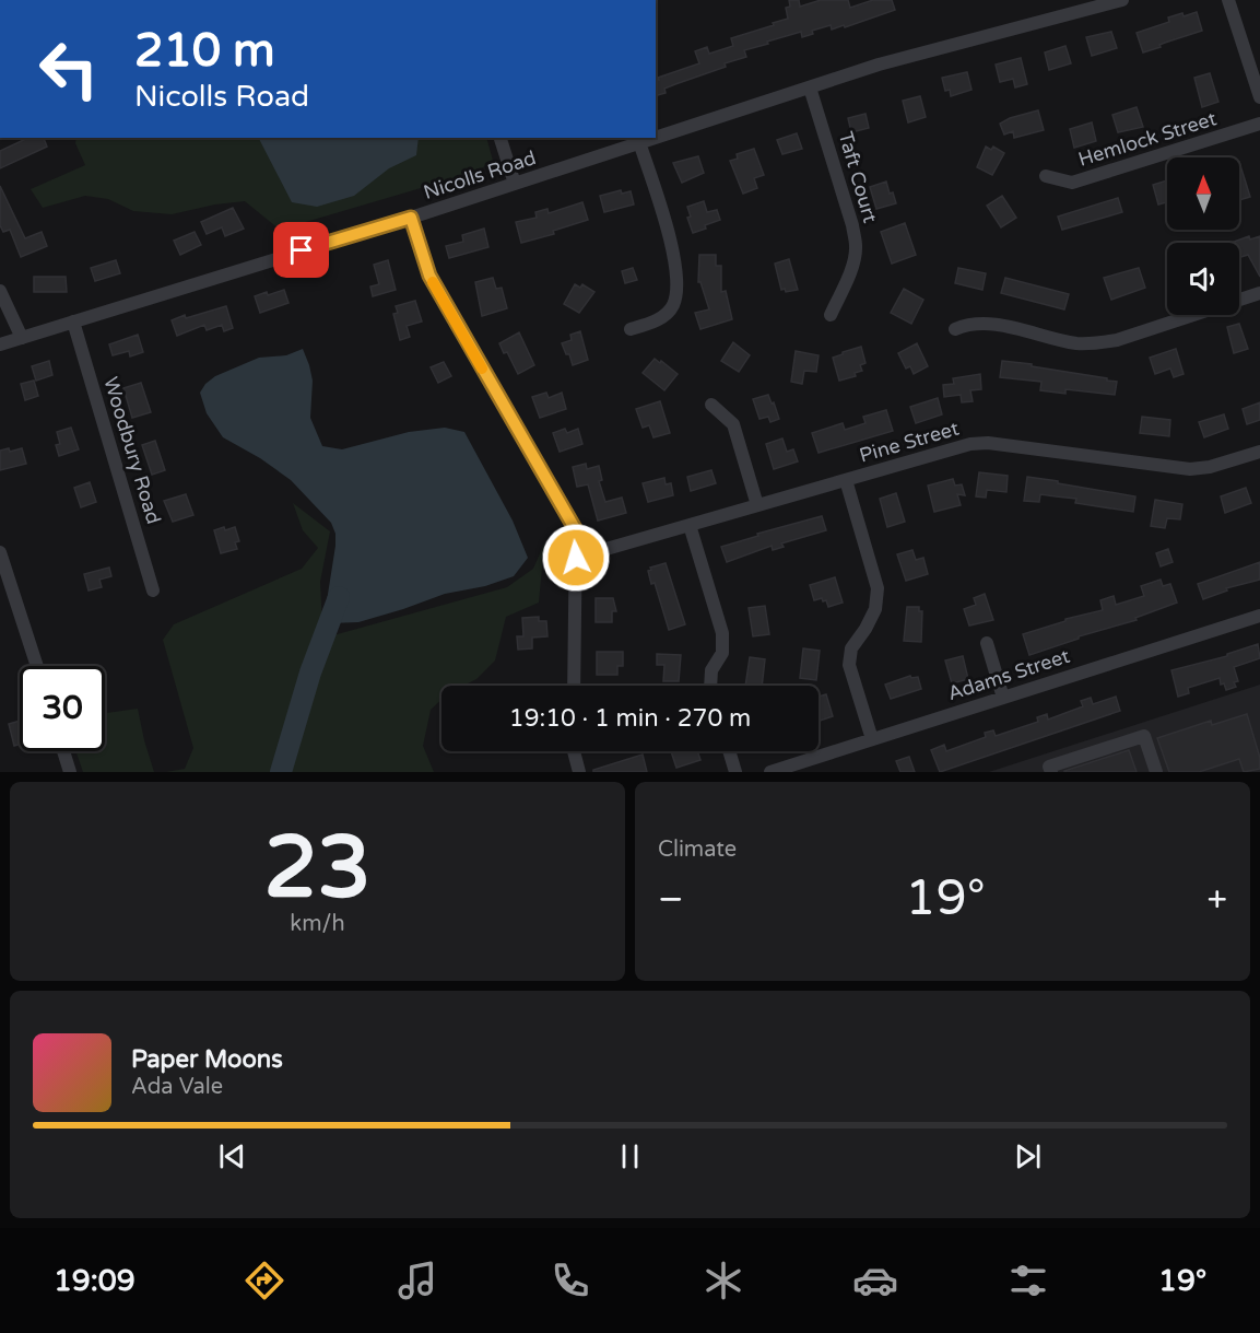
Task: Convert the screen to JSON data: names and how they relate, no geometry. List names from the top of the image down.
{
  "streets": {
    "street": [
      "Hemlock Street",
      "Nicolls Road",
      "Taft Court",
      "Pine Street",
      "Woodbury Road",
      "Adams Street"
    ]
  },
  "crossings": [
    ["Nicolls Road", "Taft Court"],
    ["Nicolls Road", "Woodbury Road"]
  ],
  "north": "top",
  "page": {
    "turn": ["210 m", "Nicolls Road"],
    "limit": "30",
    "trip": "19:10 · 1 min · 270 m",
    "tile": [
      ["23", "km/h"],
      "Climate"
    ],
    "heat": ["−", "19°", "+"],
    "song": ["Paper Moons", "Ada Vale"],
    "tabs": ["19:09", "19°"]
  }
}
